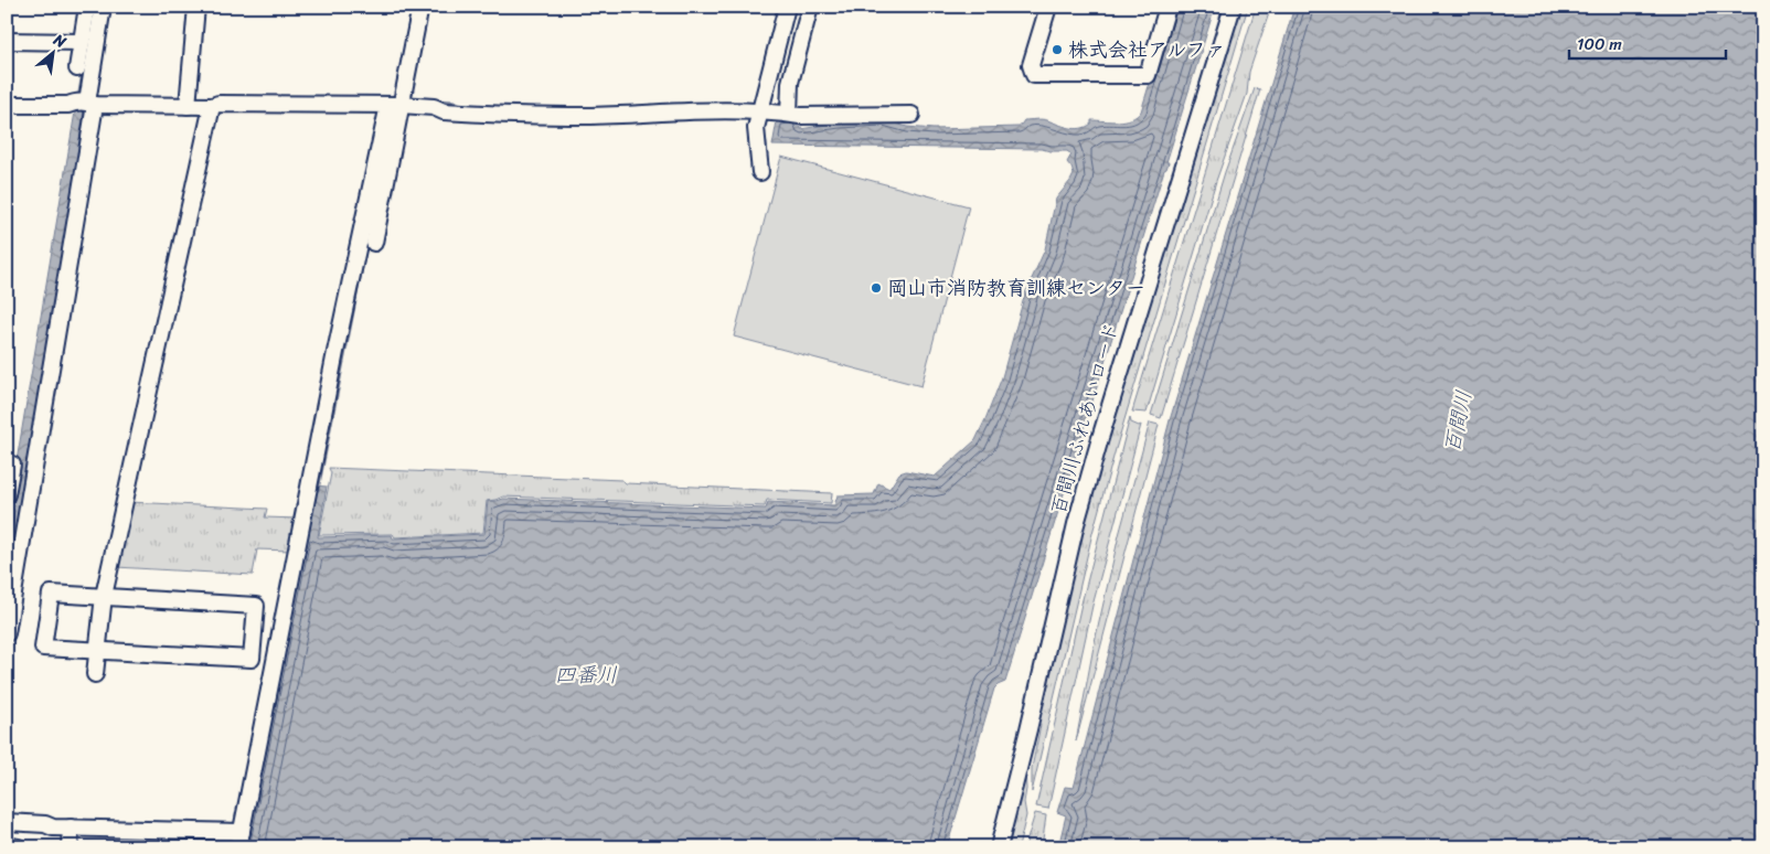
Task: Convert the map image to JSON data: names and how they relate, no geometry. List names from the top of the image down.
{
  "streets": {
    "street": ["百間川ふれあいロード"]
  },
  "water": ["百間川", "四番川"],
  "places": ["株式会社アルファ", "岡山市消防教育訓練センター"],
  "scale_bar": "100 m",
  "north": "top right"
}
